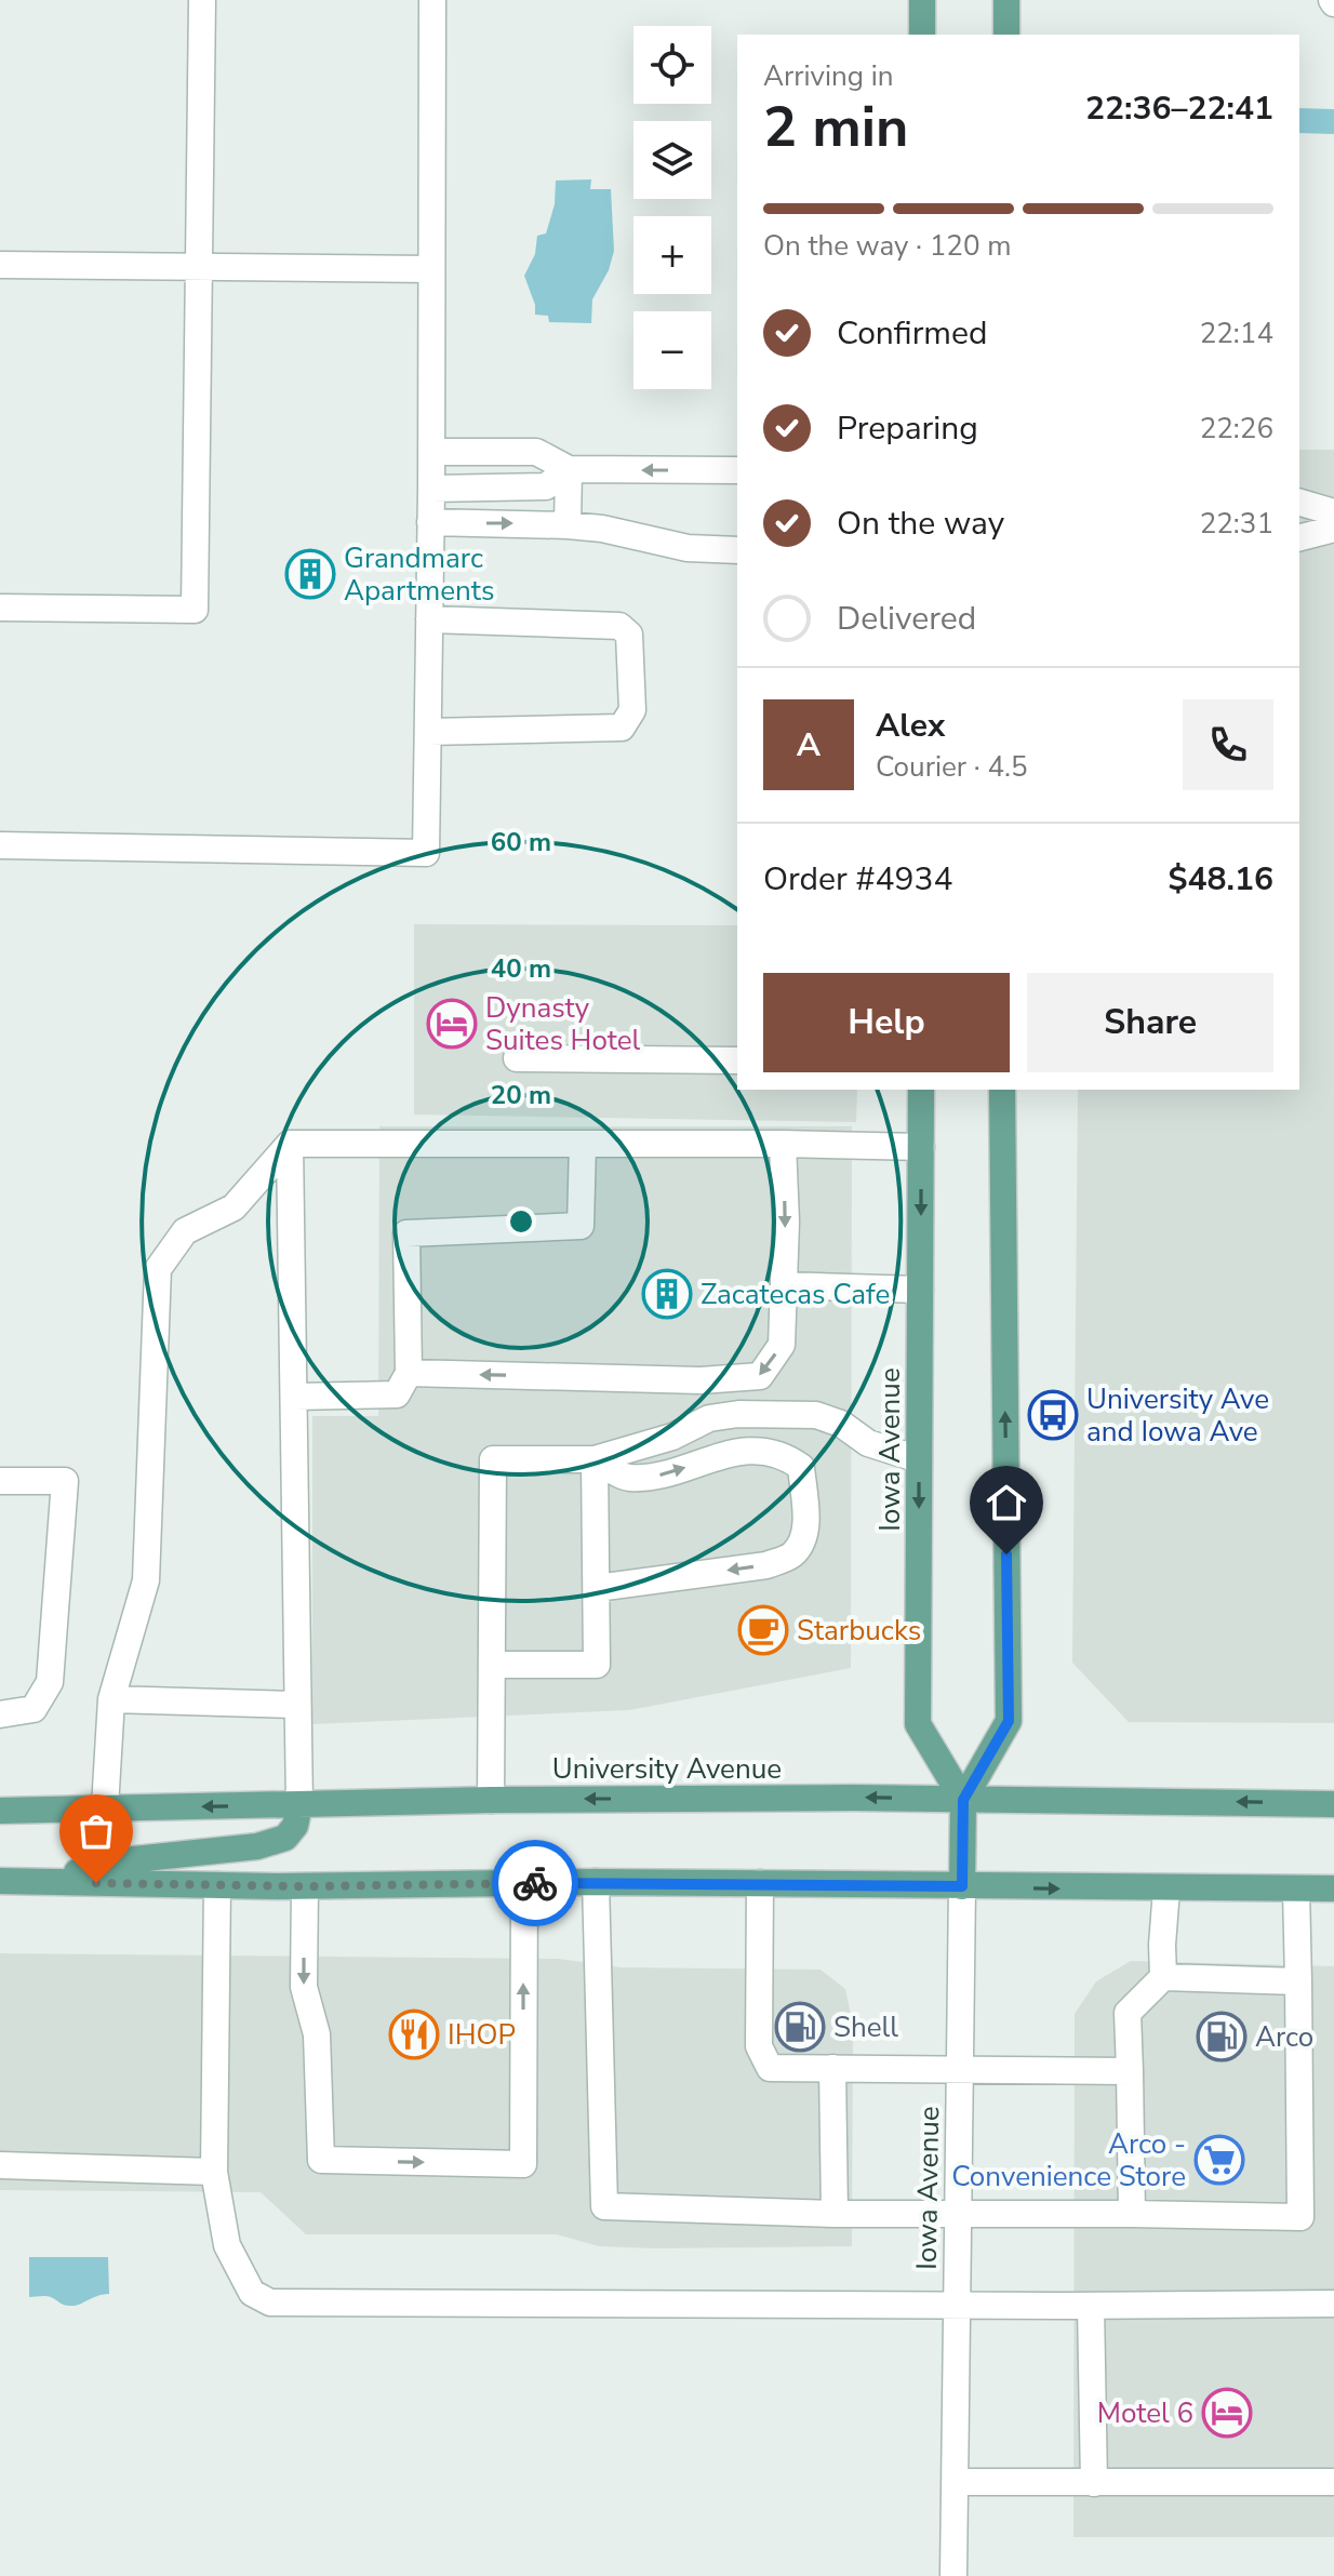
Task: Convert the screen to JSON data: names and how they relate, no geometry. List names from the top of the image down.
{
  "streets": {
    "main road": ["Iowa Avenue", "University Avenue"]
  },
  "crossings": [
    ["Iowa Avenue", "University Avenue"]
  ],
  "places": {
    "building": ["Grandmarc Apartments", "Zacatecas Cafe"],
    "hotel": ["Dynasty Suites Hotel", "Motel 6"],
    "bus stop": ["University Ave and Iowa Ave"],
    "cafe": ["Starbucks"],
    "fuel station": ["Shell", "Arco"],
    "restaurant": ["IHOP"],
    "supermarket": ["Arco - Convenience Store"]
  },
  "page": {
    "map_buttons": ["+", "−"],
    "heading": ["2 min", "Arriving in", "22:36–22:41"],
    "panel": [
      "Alex",
      "Courier · 4.5",
      "Order #4934",
      "$48.16"
    ],
    "bar": "On the way · 120 m",
    "list": [
      ["Confirmed", "22:14"],
      ["Preparing", "22:26"],
      ["On the way", "22:31"],
      "Delivered"
    ],
    "round": "A",
    "buttons": ["Help", "Share"]
  },
  "rings": ["60 m", "40 m", "20 m"]
}
